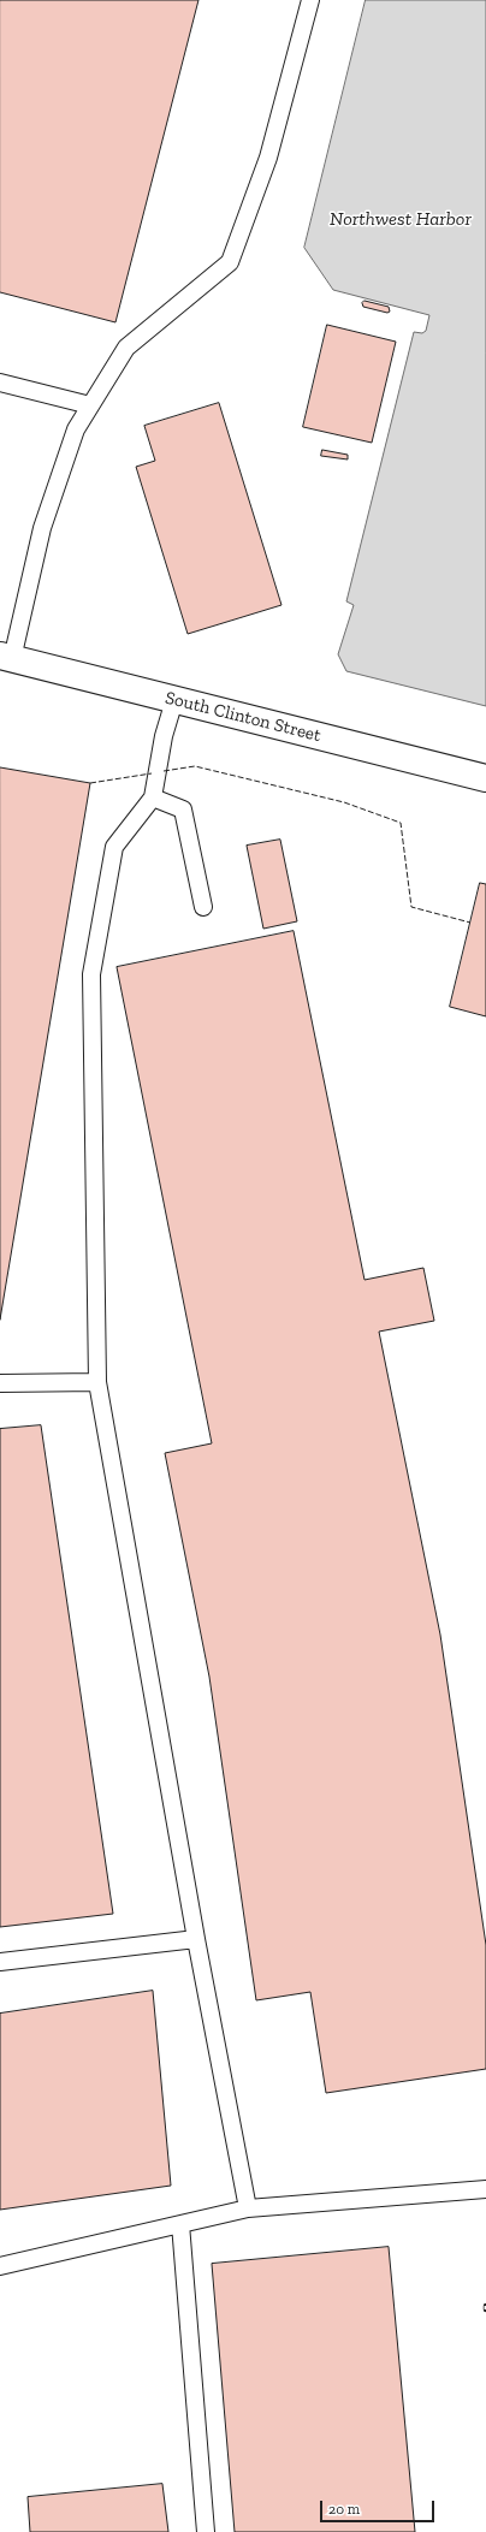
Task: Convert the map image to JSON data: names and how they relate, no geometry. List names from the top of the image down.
{
  "streets": {
    "main road": ["South Clinton Street"]
  },
  "water": ["Northwest Harbor"],
  "scale_bar": "20 m"
}
